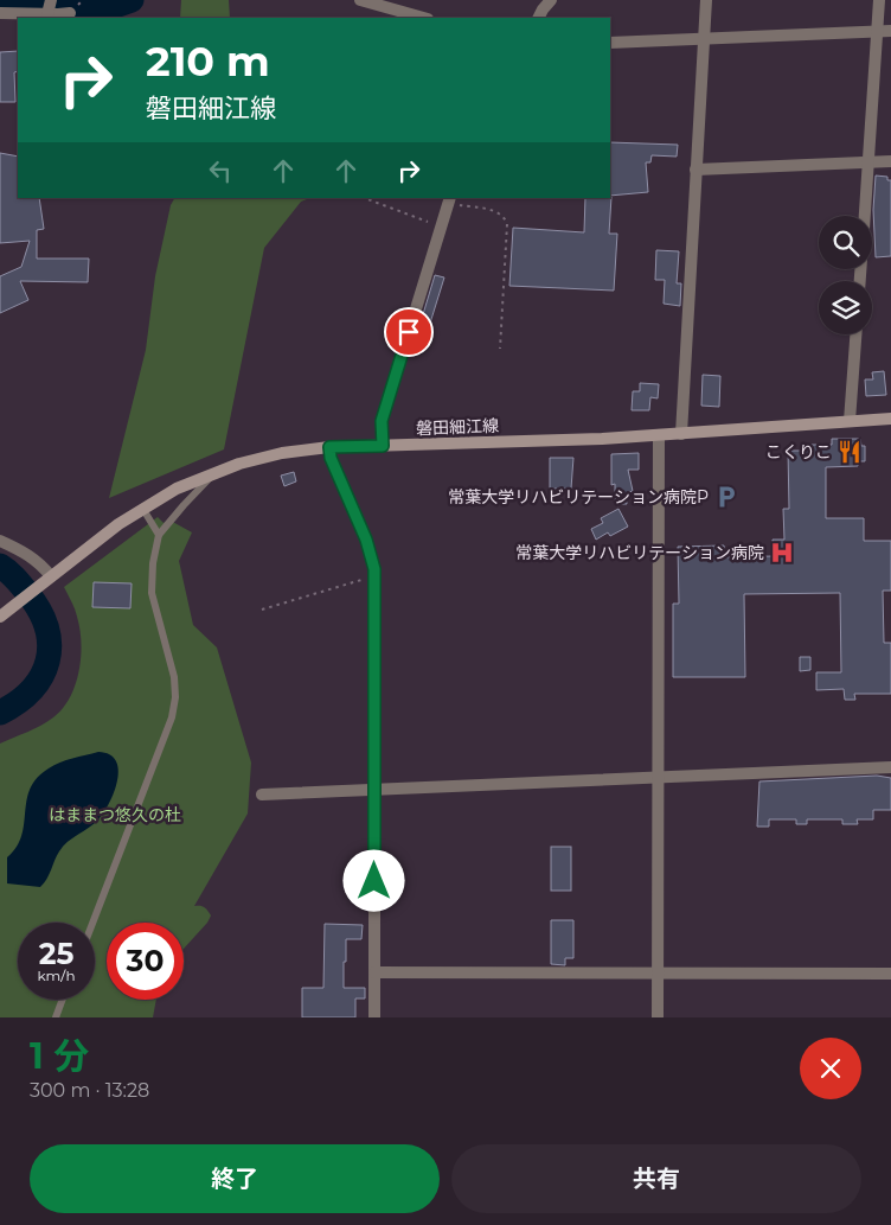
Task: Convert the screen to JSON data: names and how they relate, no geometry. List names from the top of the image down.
{
  "streets": {
    "main road": ["磐田細江線"]
  },
  "parks": ["はままつ悠久の杜"],
  "places": {
    "restaurant": ["こくりこ"],
    "parking": ["常葉大学リハビリテーション病院P"],
    "hospital": ["常葉大学リハビリテーション病院"]
  },
  "page": {
    "turn": ["210 m", "磐田細江線"],
    "speed": "25 km/h",
    "limit": "30",
    "heading": ["1 分", "300 m · 13:28"],
    "buttons": ["終了", "共有"]
  }
}
